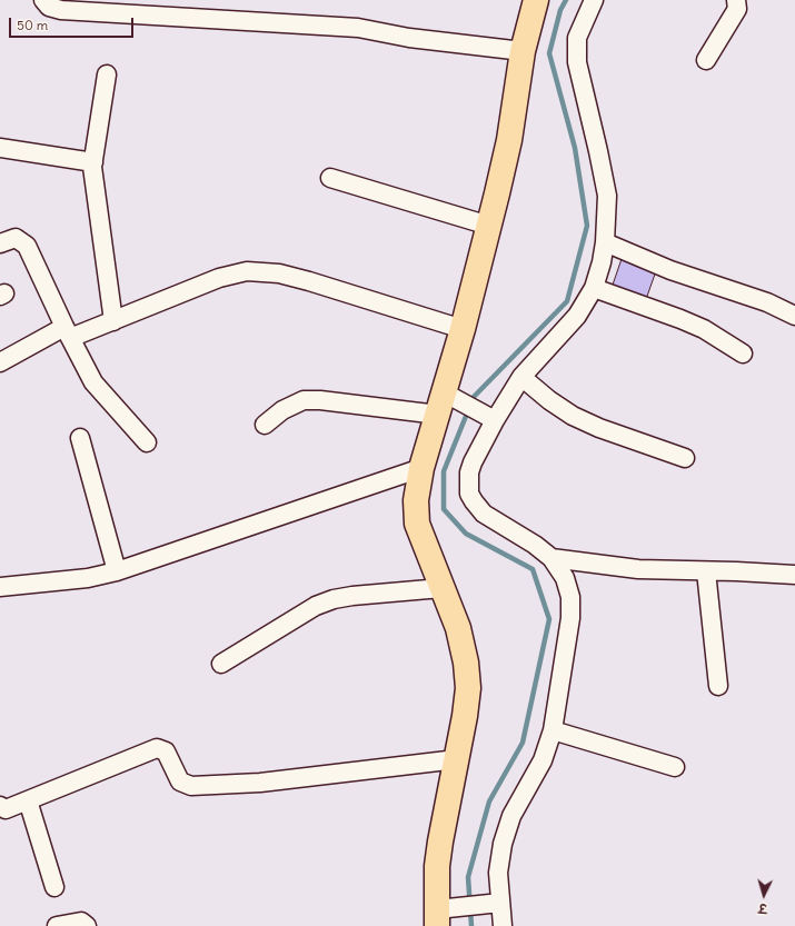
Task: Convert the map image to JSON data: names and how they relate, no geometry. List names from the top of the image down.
{
  "scale_bar": "50 m",
  "north": "bottom"
}
